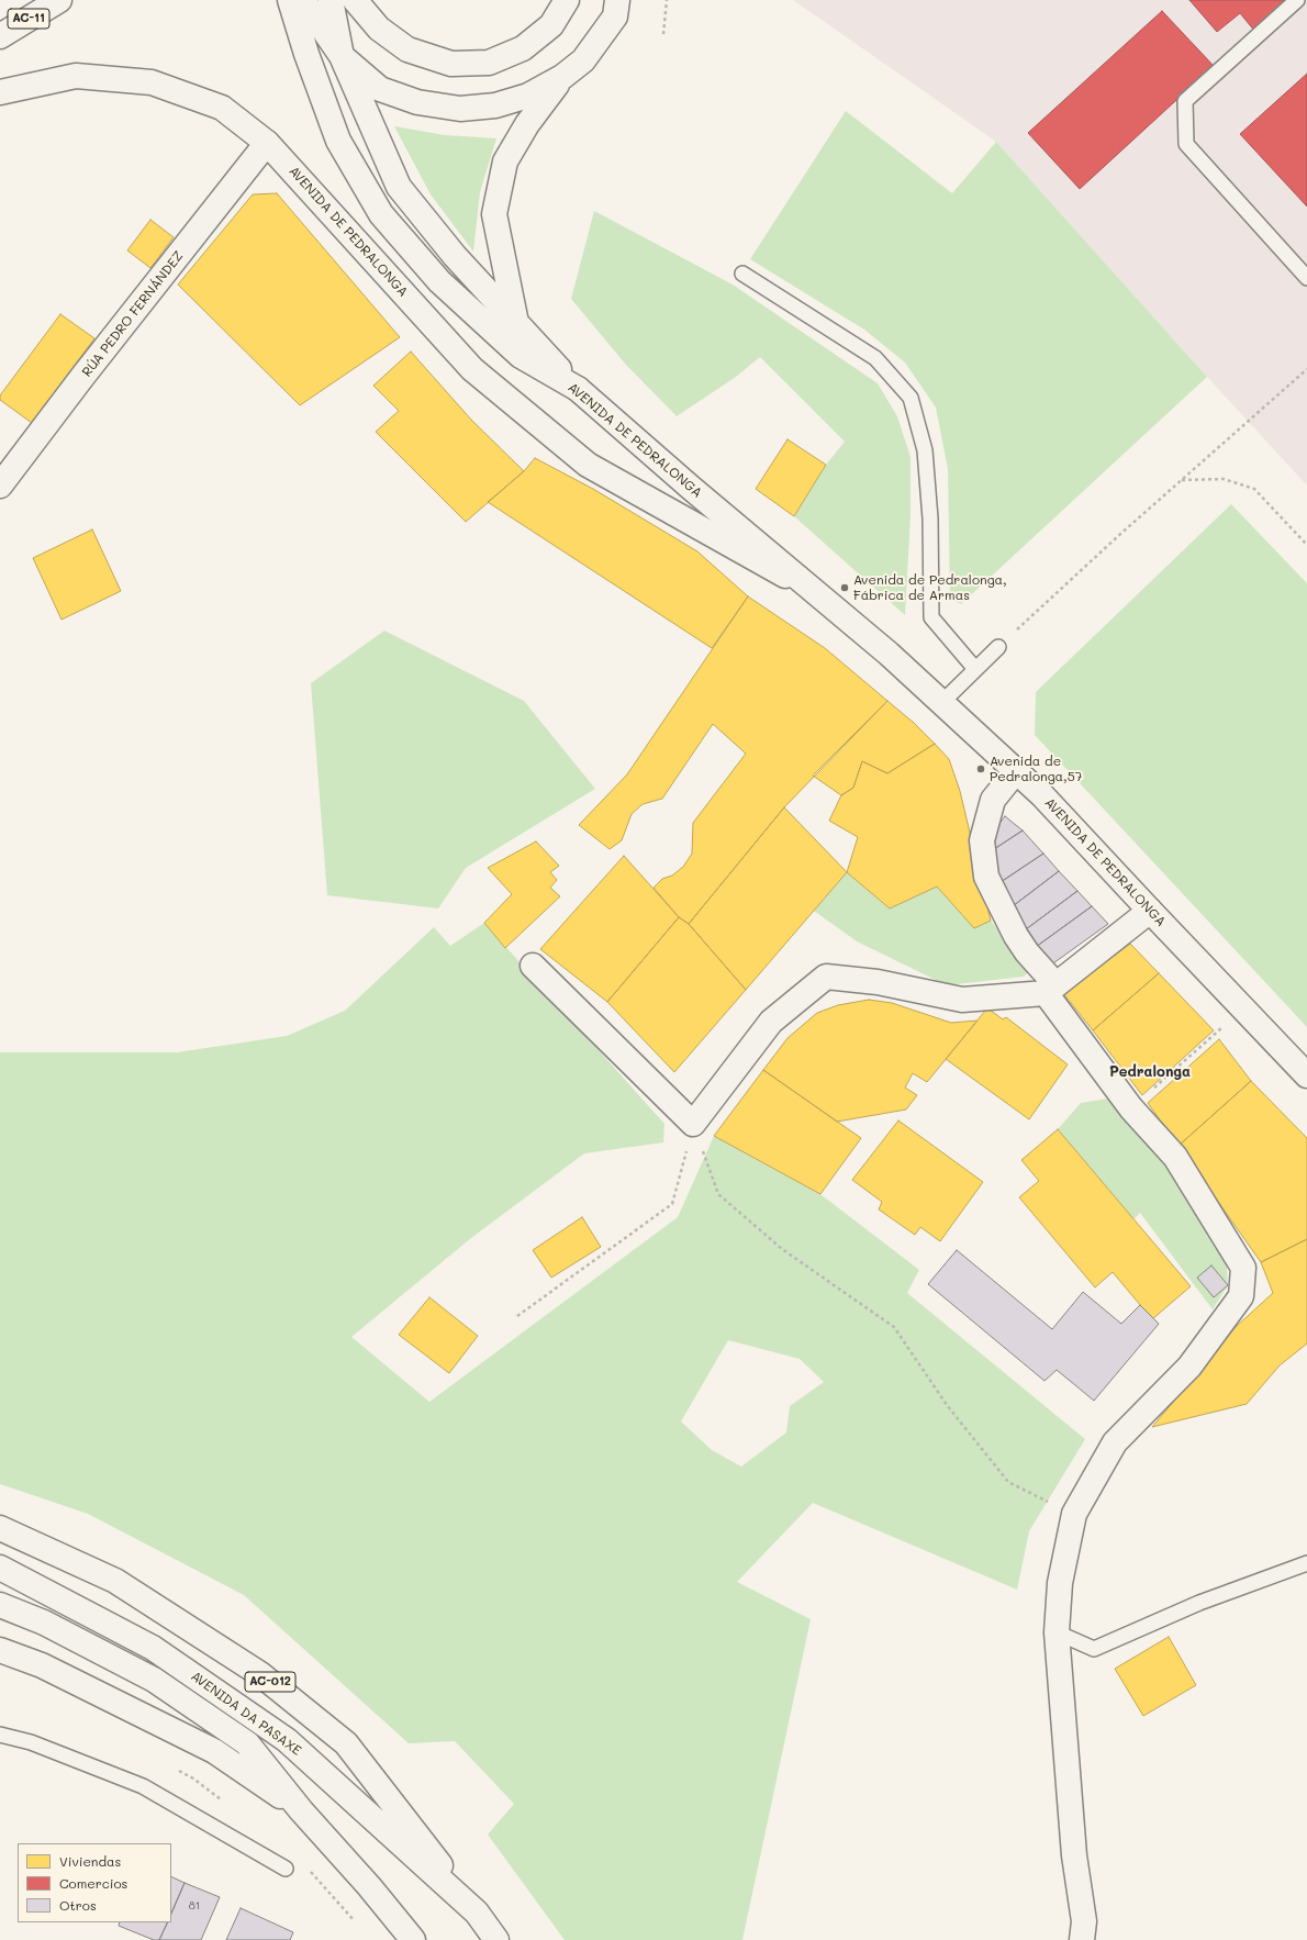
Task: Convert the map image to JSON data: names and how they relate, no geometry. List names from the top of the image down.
{
  "streets": {
    "main road": [
      "AC-11",
      "AVENIDA DE PEDRALONGA",
      "RÚA PEDRO FERNÁNDEZ",
      "AC-012",
      "AVENIDA DA PASAXE"
    ]
  },
  "crossings": [
    ["AVENIDA DE PEDRALONGA", "RÚA PEDRO FERNÁNDEZ"],
    ["AC-012", "AVENIDA DA PASAXE"]
  ],
  "districts": ["Pedralonga"],
  "places": ["Avenida de Pedralonga, Fábrica de Armas", "Avenida de Pedralonga,57"],
  "house_numbers": ["81"],
  "legend": ["Viviendas", "Comercios", "Otros"]
}
